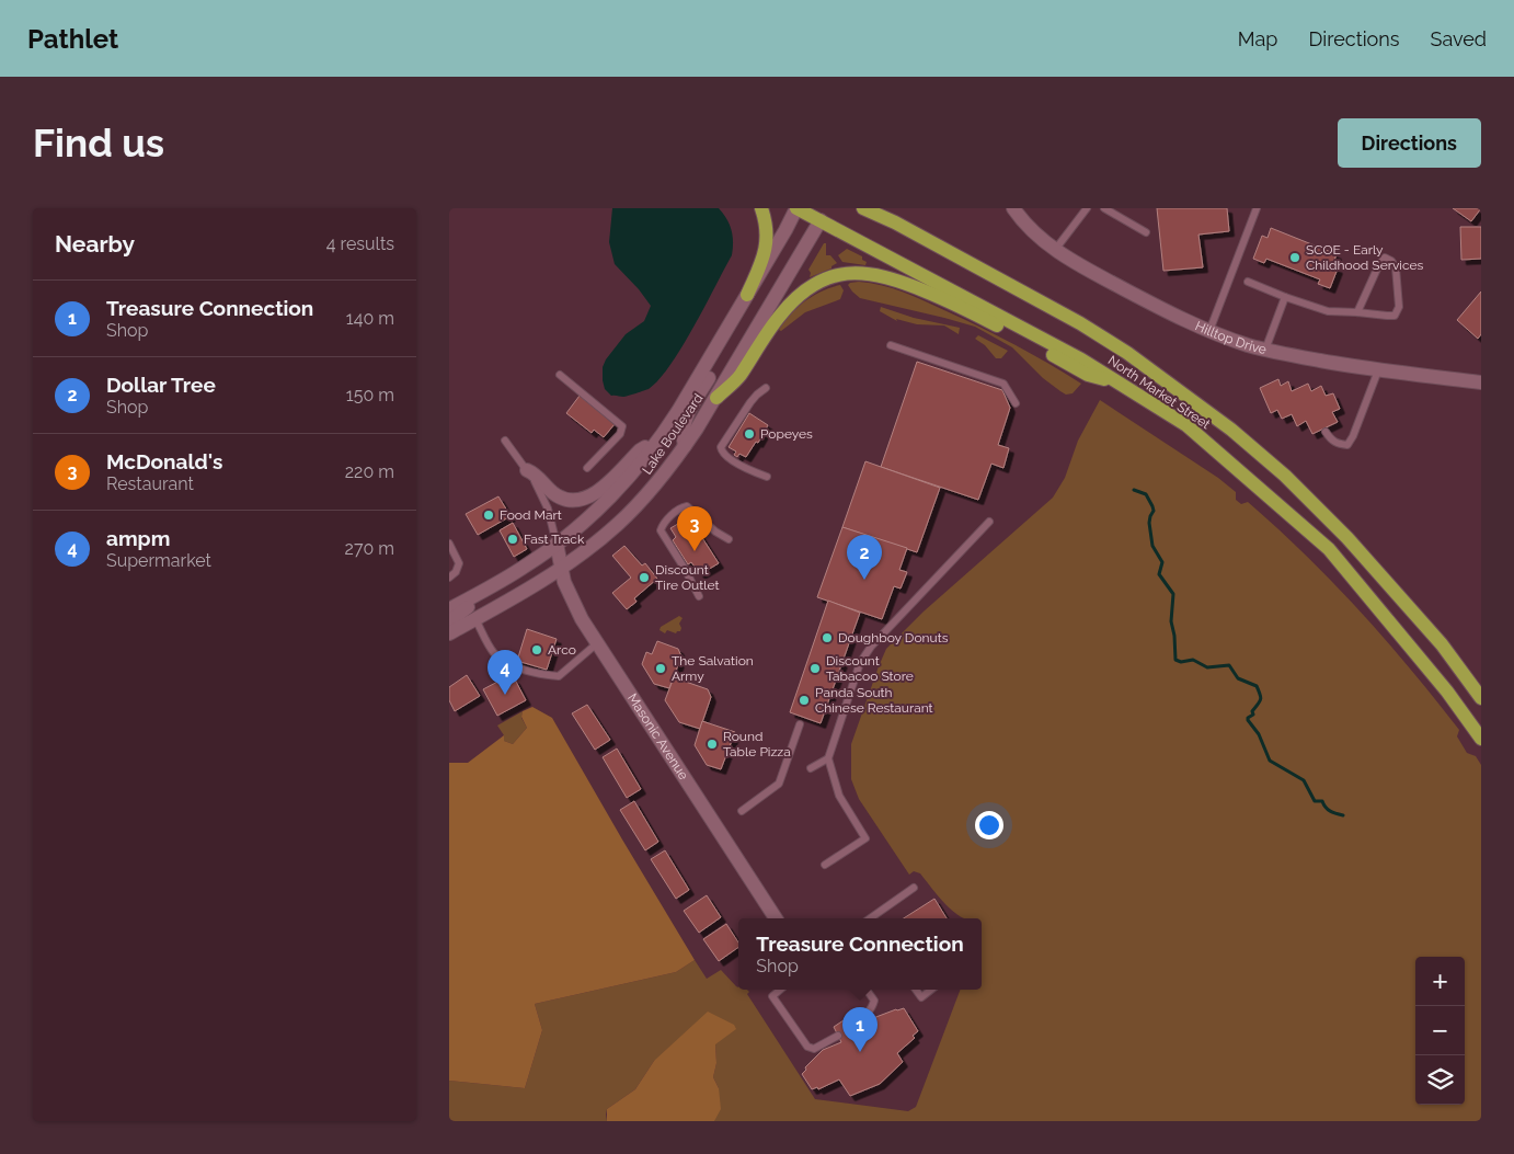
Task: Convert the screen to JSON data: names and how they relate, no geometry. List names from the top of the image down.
{
  "streets": {
    "main road": [
      "Hilltop Drive",
      "North Market Street",
      "Lake Boulevard",
      "Masonic Avenue"
    ]
  },
  "crossings": [
    ["North Market Street", "Lake Boulevard"],
    ["Lake Boulevard", "Masonic Avenue"]
  ],
  "places": [
    "SCOE - Early Childhood Services",
    "Popeyes",
    "Food Mart",
    "Fast Track",
    "Discount Tire Outlet",
    "Doughboy Donuts",
    "Arco",
    "The Salvation Army",
    "Discount Tabacoo Store",
    "Panda South Chinese Restaurant",
    "Round Table Pizza"
  ],
  "page": {
    "header": "Pathlet",
    "nav": ["Map", "Directions", "Saved"],
    "buttons": "Directions",
    "title": "Find us",
    "heading": ["Nearby", "4 results"],
    "list": [
      {
        "mark": "1",
        "name": "Treasure Connection",
        "note": "Shop",
        "value": "140 m"
      },
      {
        "mark": "2",
        "name": "Dollar Tree",
        "note": "Shop",
        "value": "150 m"
      },
      {
        "mark": "3",
        "name": "McDonald's",
        "note": "Restaurant",
        "value": "220 m"
      },
      {
        "mark": "4",
        "name": "ampm",
        "note": "Supermarket",
        "value": "270 m"
      }
    ],
    "pins": [
      "3",
      "2",
      "4",
      "1"
    ],
    "popup": ["Treasure Connection", "Shop"],
    "map_buttons": ["+", "−"]
  }
}
